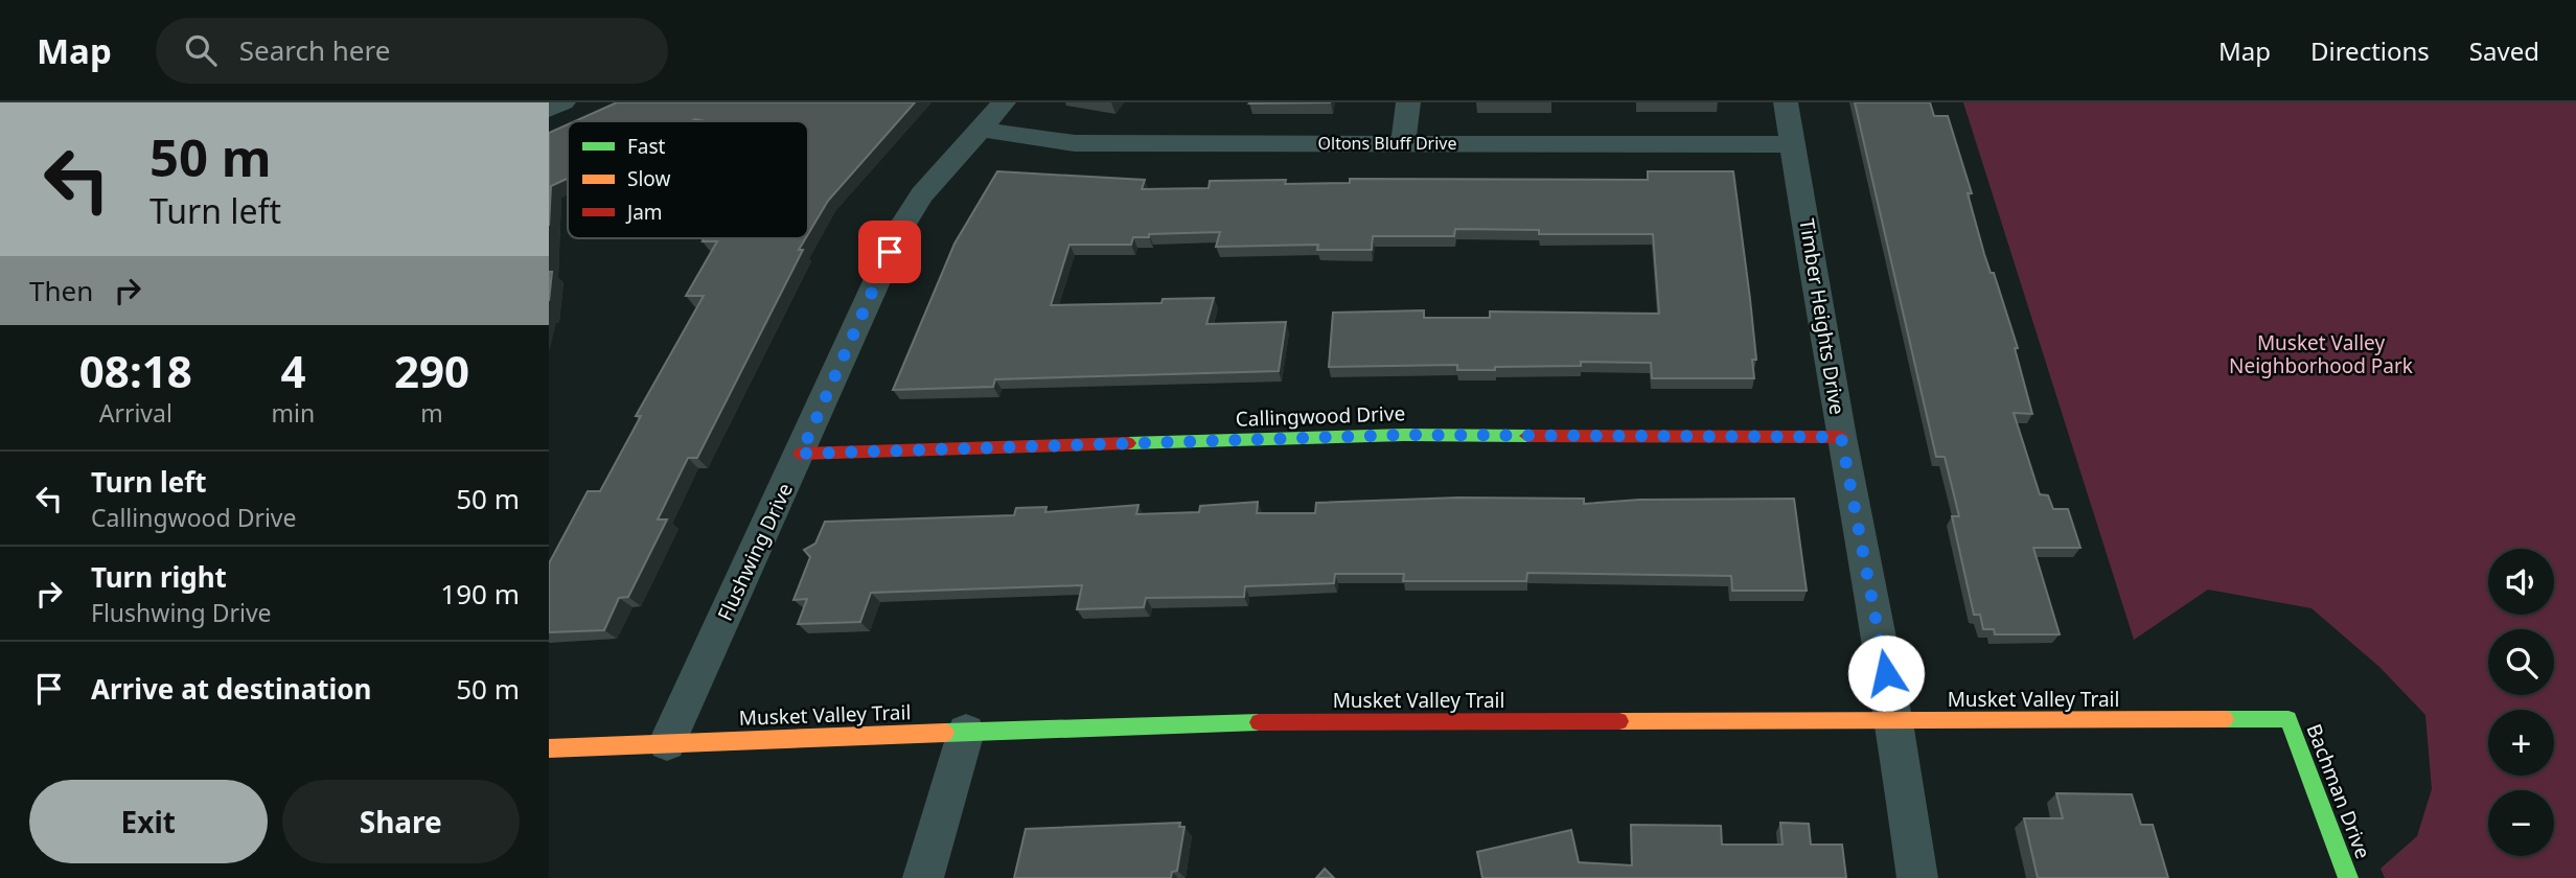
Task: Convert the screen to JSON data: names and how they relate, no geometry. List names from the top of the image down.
{
  "streets": {
    "street": [
      "Oltons Bluff Drive",
      "Timber Heights Drive",
      "Callingwood Drive",
      "Flushwing Drive",
      "Musket Valley Trail",
      "Bachman Drive"
    ]
  },
  "crossings": [
    ["Oltons Bluff Drive", "Timber Heights Drive"],
    ["Oltons Bluff Drive", "Flushwing Drive"],
    ["Timber Heights Drive", "Callingwood Drive"],
    ["Timber Heights Drive", "Musket Valley Trail"],
    ["Callingwood Drive", "Flushwing Drive"],
    ["Flushwing Drive", "Musket Valley Trail"],
    ["Musket Valley Trail", "Bachman Drive"]
  ],
  "parks": ["Musket Valley Neighborhood Park"],
  "legend": ["Fast", "Slow", "Jam"],
  "page": {
    "header": "Map",
    "search": "Search here",
    "nav": ["Map", "Directions", "Saved"],
    "turn": ["50 m", "Turn left"],
    "then": "Then",
    "eta": [
      "08:18",
      "Arrival",
      "4",
      "min",
      "290",
      "m"
    ],
    "list": [
      {
        "name": "Turn left",
        "note": "Callingwood Drive",
        "value": "50 m"
      },
      {
        "name": "Turn right",
        "note": "Flushwing Drive",
        "value": "190 m"
      },
      {
        "name": "Arrive at destination",
        "value": "50 m"
      }
    ],
    "map_buttons": ["+", "−"],
    "buttons": ["Exit", "Share"]
  }
}
